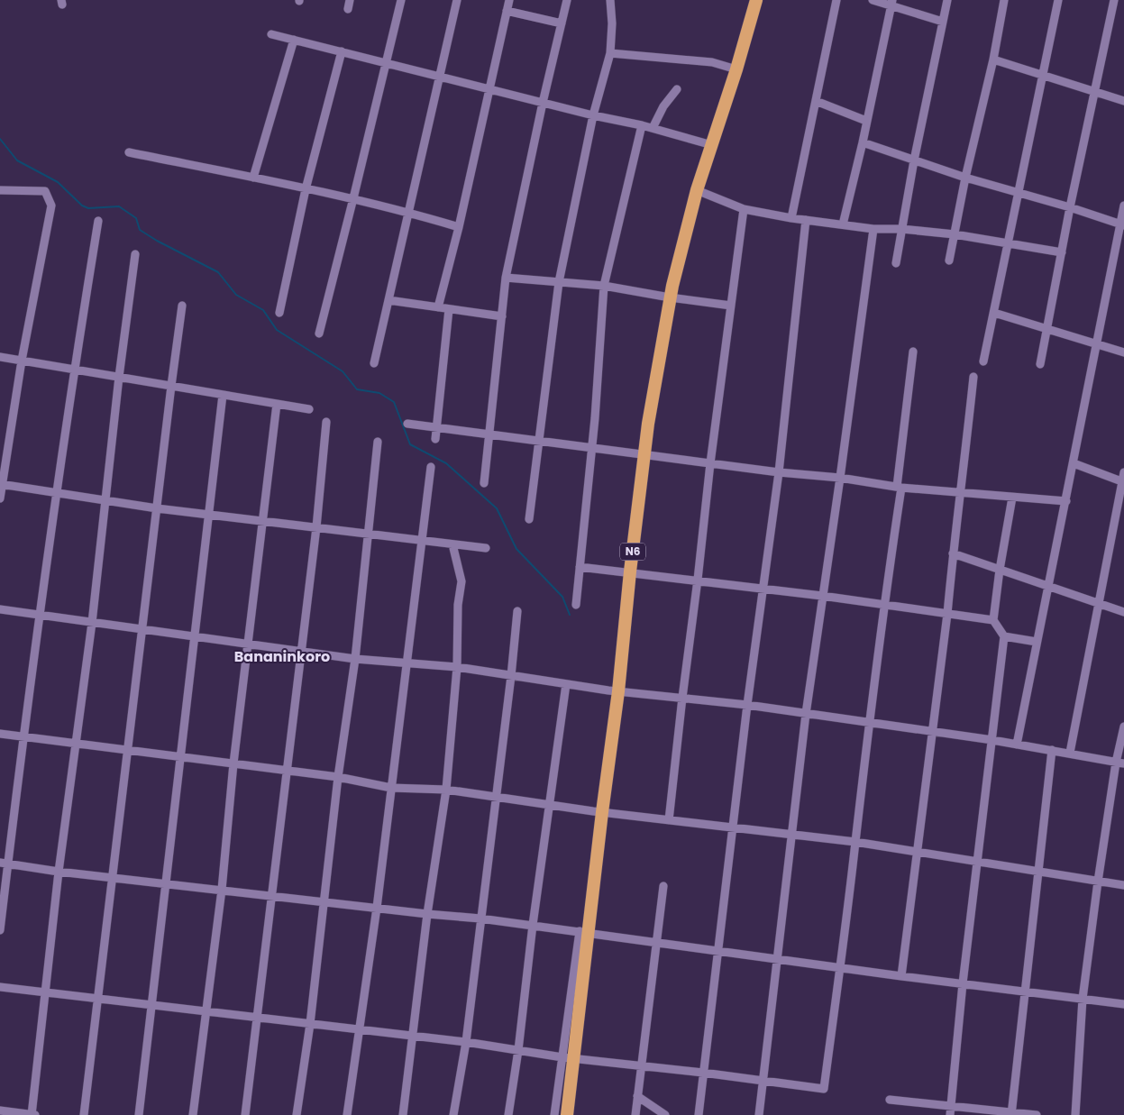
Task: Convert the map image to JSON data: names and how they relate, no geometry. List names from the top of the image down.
{
  "streets": {
    "highway": ["N6"]
  },
  "districts": ["Bananinkoro"]
}
